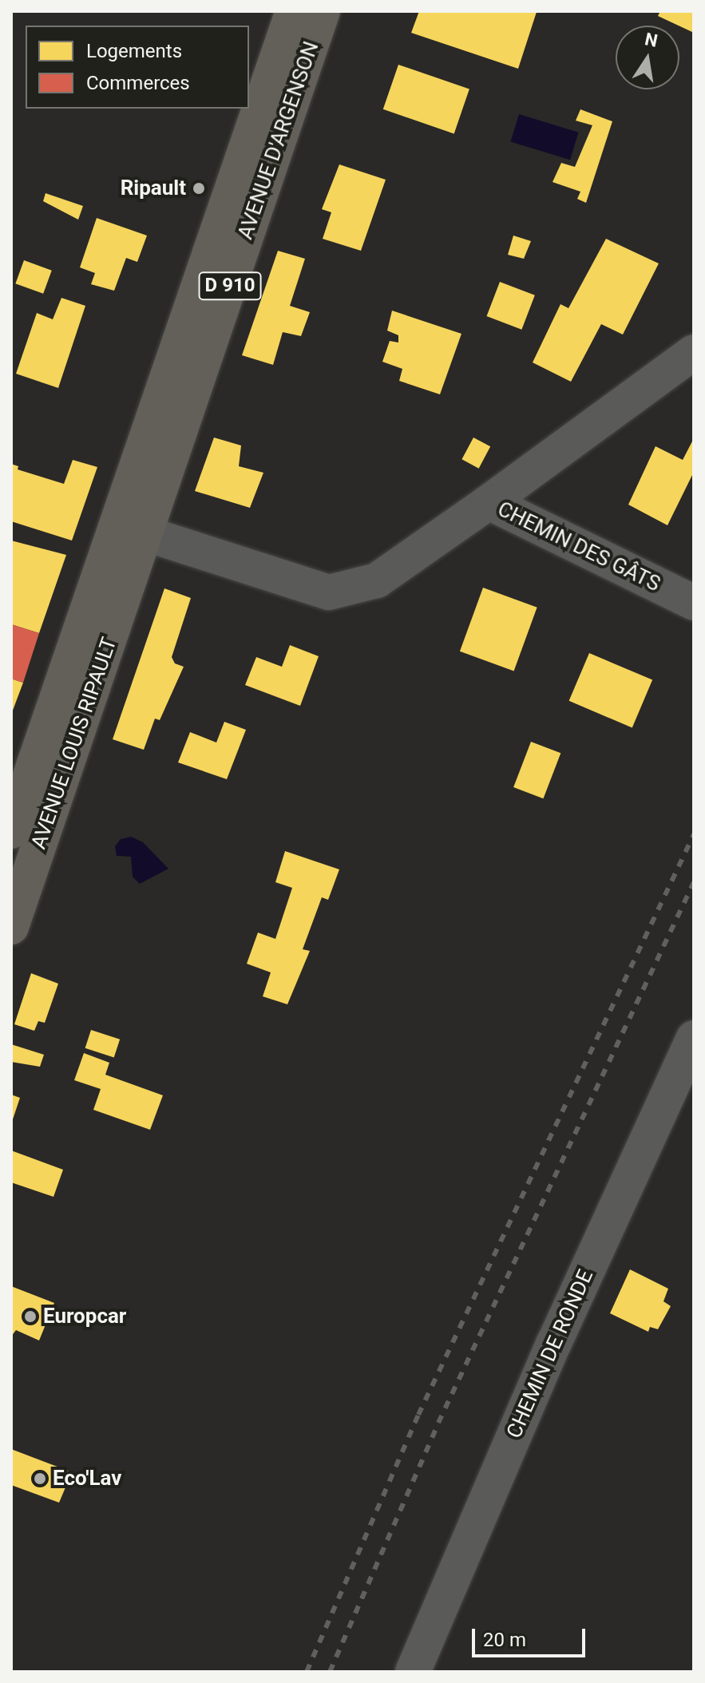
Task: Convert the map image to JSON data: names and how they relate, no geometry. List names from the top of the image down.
{
  "streets": {
    "main road": ["AVENUE D'ARGENSON", "D 910", "AVENUE LOUIS RIPAULT"],
    "street": ["CHEMIN DES GÂTS", "CHEMIN DE RONDE"]
  },
  "crossings": [
    ["AVENUE D'ARGENSON", "CHEMIN DES GÂTS"],
    ["AVENUE D'ARGENSON", "AVENUE LOUIS RIPAULT"],
    ["CHEMIN DES GÂTS", "AVENUE LOUIS RIPAULT"]
  ],
  "places": ["Ripault", "Europcar", "Eco'Lav"],
  "legend": ["Logements", "Commerces"],
  "scale_bar": "20 m",
  "north": "top"
}
